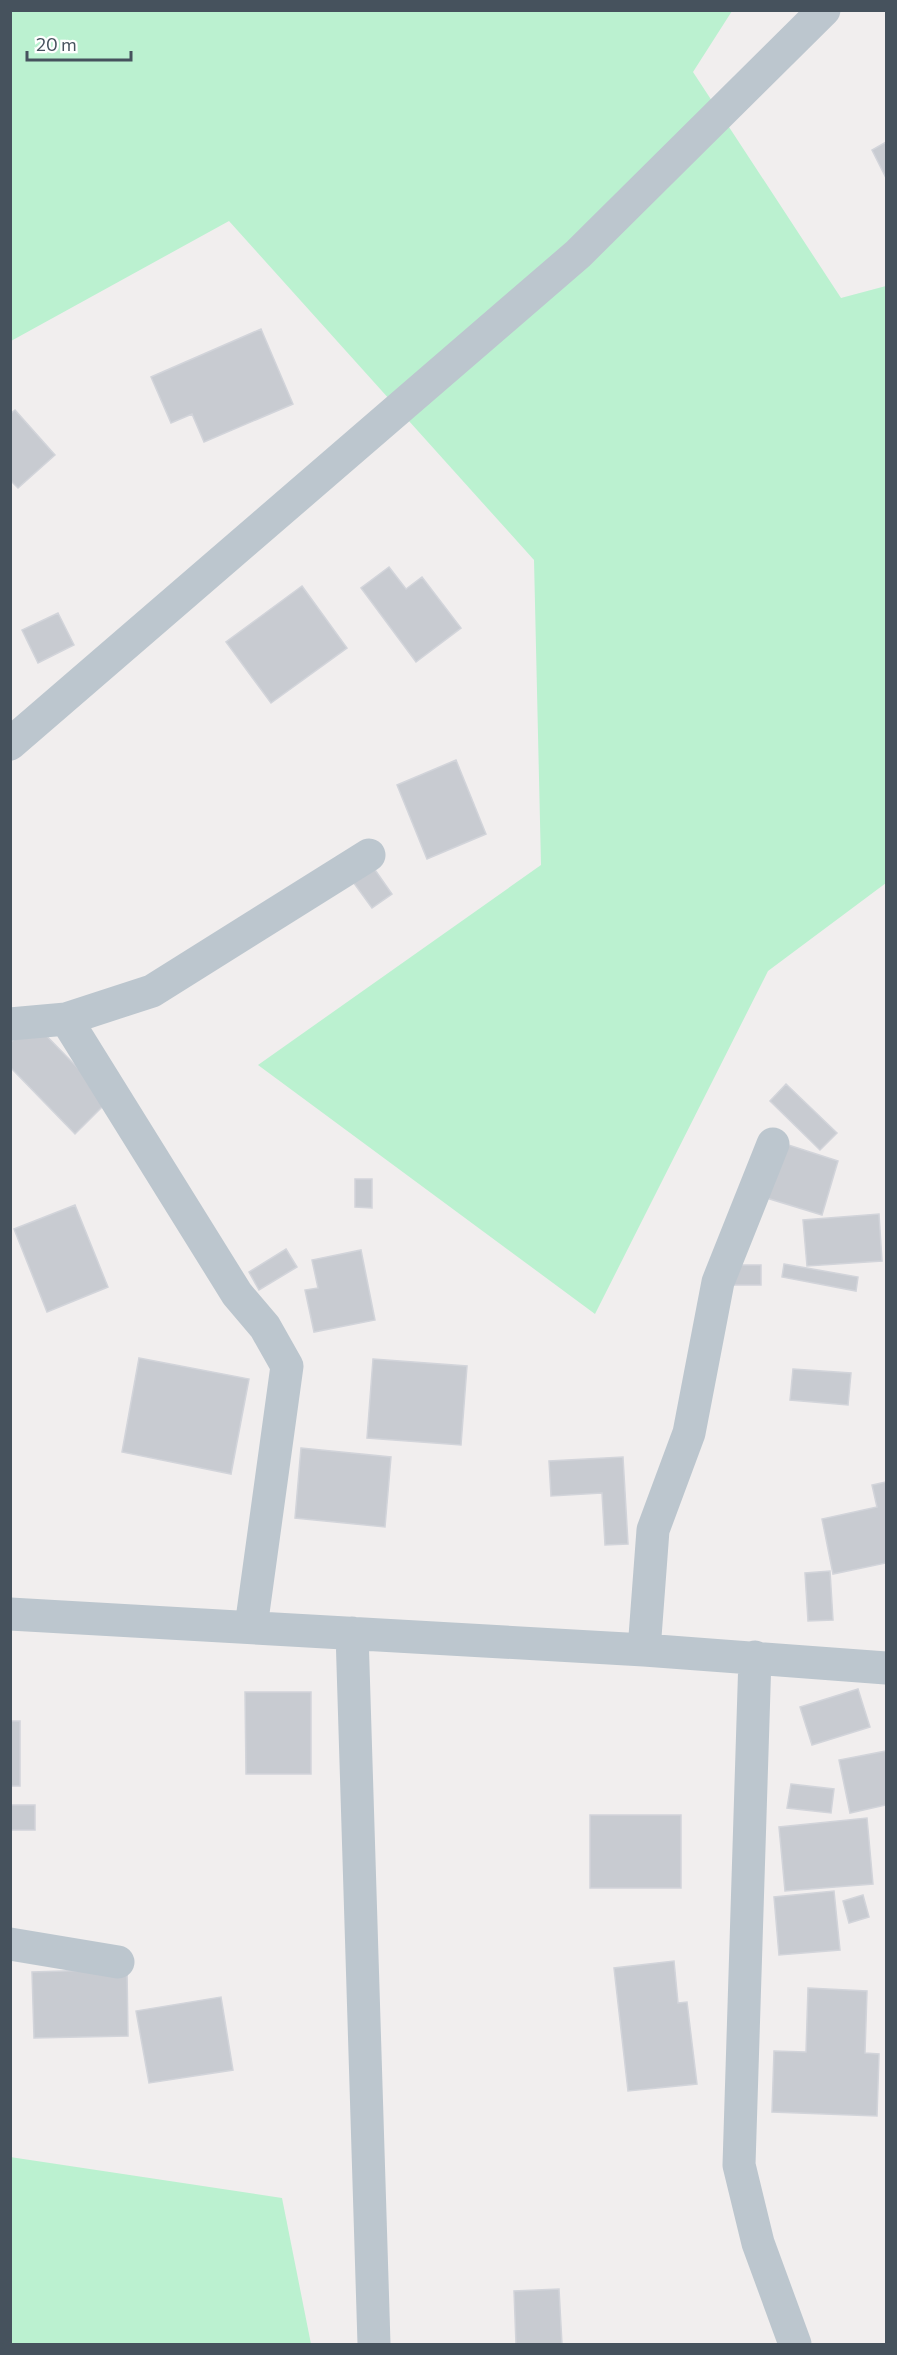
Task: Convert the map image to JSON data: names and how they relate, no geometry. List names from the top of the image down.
{
  "scale_bar": "20 m"
}
